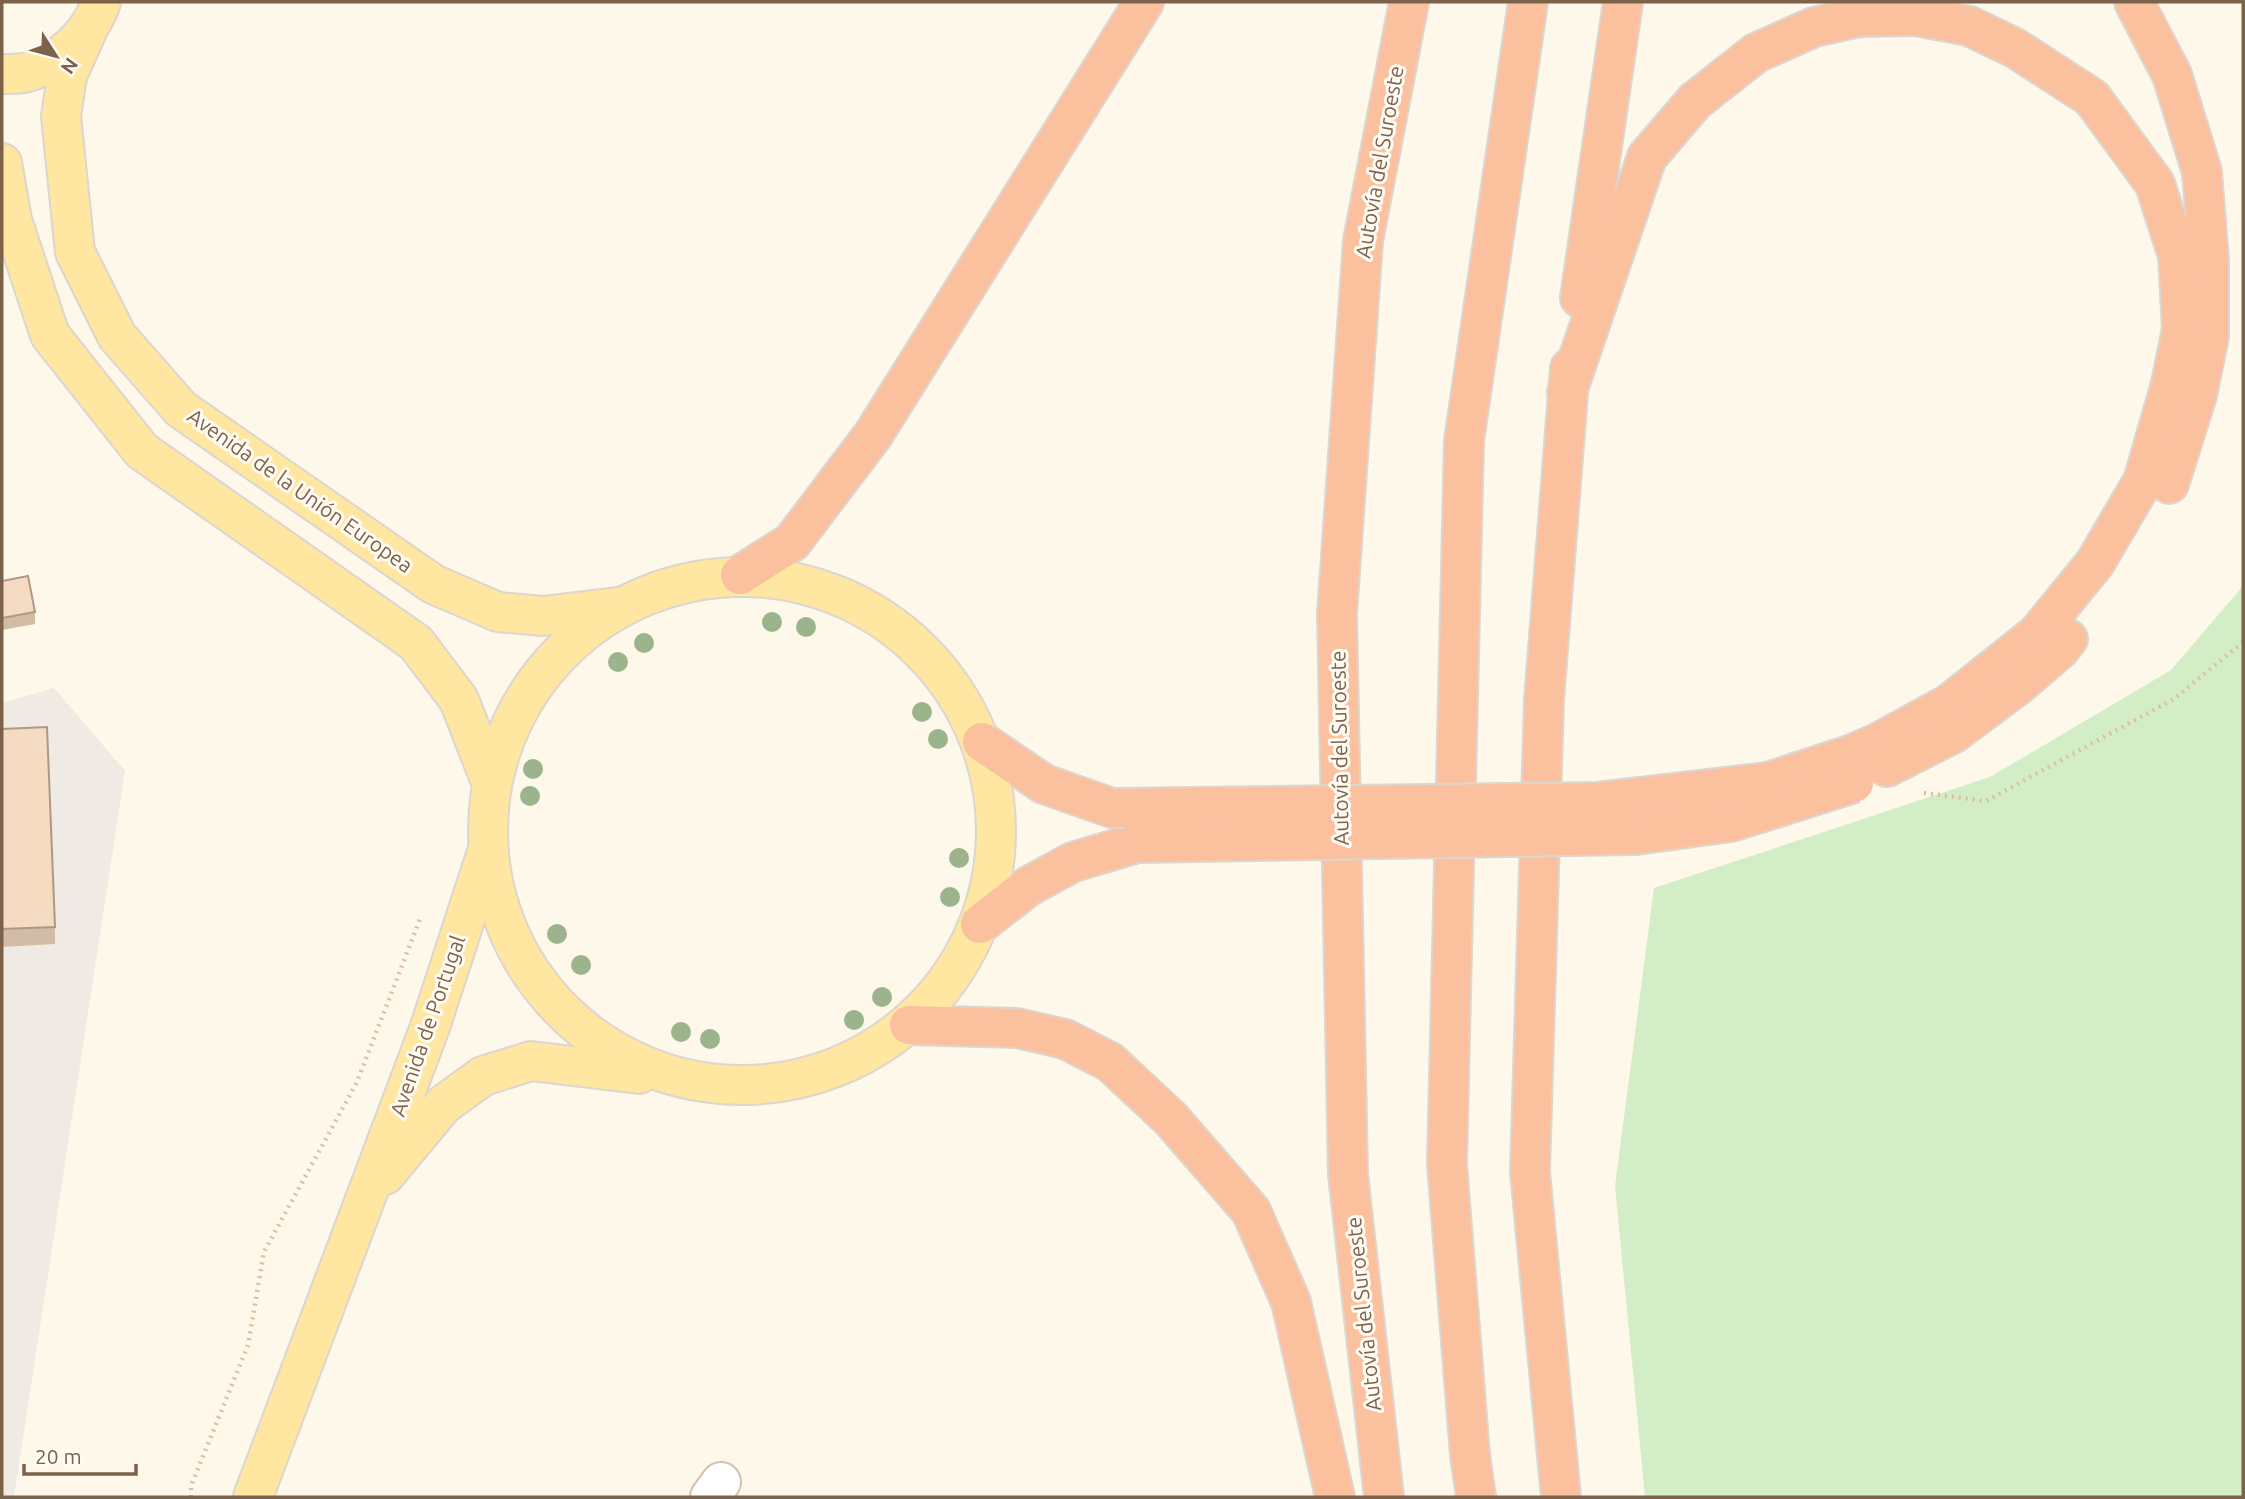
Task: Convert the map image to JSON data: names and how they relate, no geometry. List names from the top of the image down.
{
  "streets": {
    "highway": ["Autovía del Suroeste"],
    "main road": ["Avenida de la Unión Europea", "Avenida de Portugal"]
  },
  "scale_bar": "20 m",
  "north": "bottom right"
}
